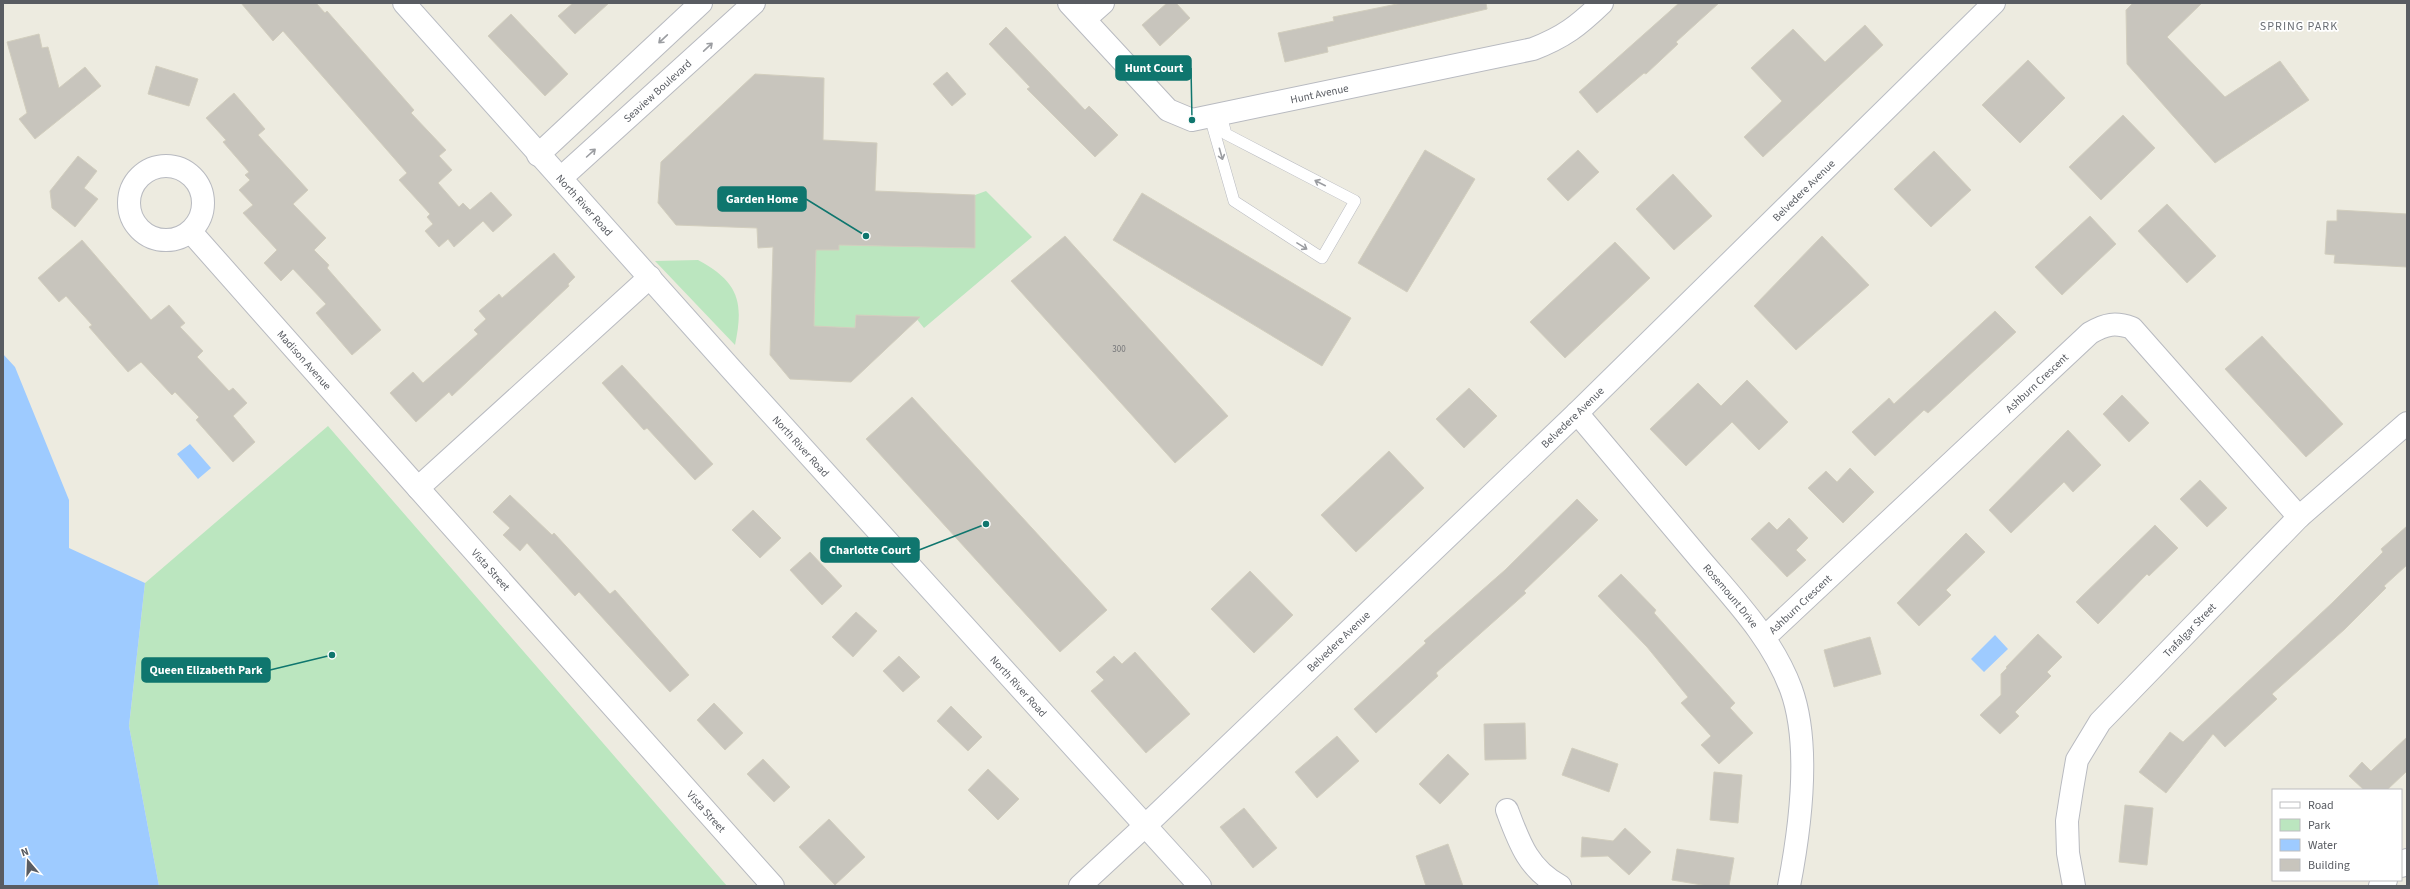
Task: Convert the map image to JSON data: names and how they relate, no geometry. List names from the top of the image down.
{
  "streets": {
    "street": [
      "Seaview Boulevard",
      "Hunt Avenue",
      "Belvedere Avenue",
      "North River Road",
      "Madison Avenue",
      "Ashburn Crescent",
      "Vista Street",
      "Rosemount Drive",
      "Trafalgar Street"
    ]
  },
  "crossings": [
    ["Seaview Boulevard", "North River Road"],
    ["Belvedere Avenue", "North River Road"],
    ["Belvedere Avenue", "Rosemount Drive"],
    ["Madison Avenue", "Vista Street"],
    ["Ashburn Crescent", "Rosemount Drive"],
    ["Ashburn Crescent", "Trafalgar Street"]
  ],
  "districts": ["SPRING PARK"],
  "places": [
    "Hunt Court",
    "Garden Home",
    "Charlotte Court",
    "Queen Elizabeth Park"
  ],
  "house_numbers": ["300"],
  "legend": [
    "Road",
    "Park",
    "Water",
    "Building"
  ],
  "north": "top"
}
